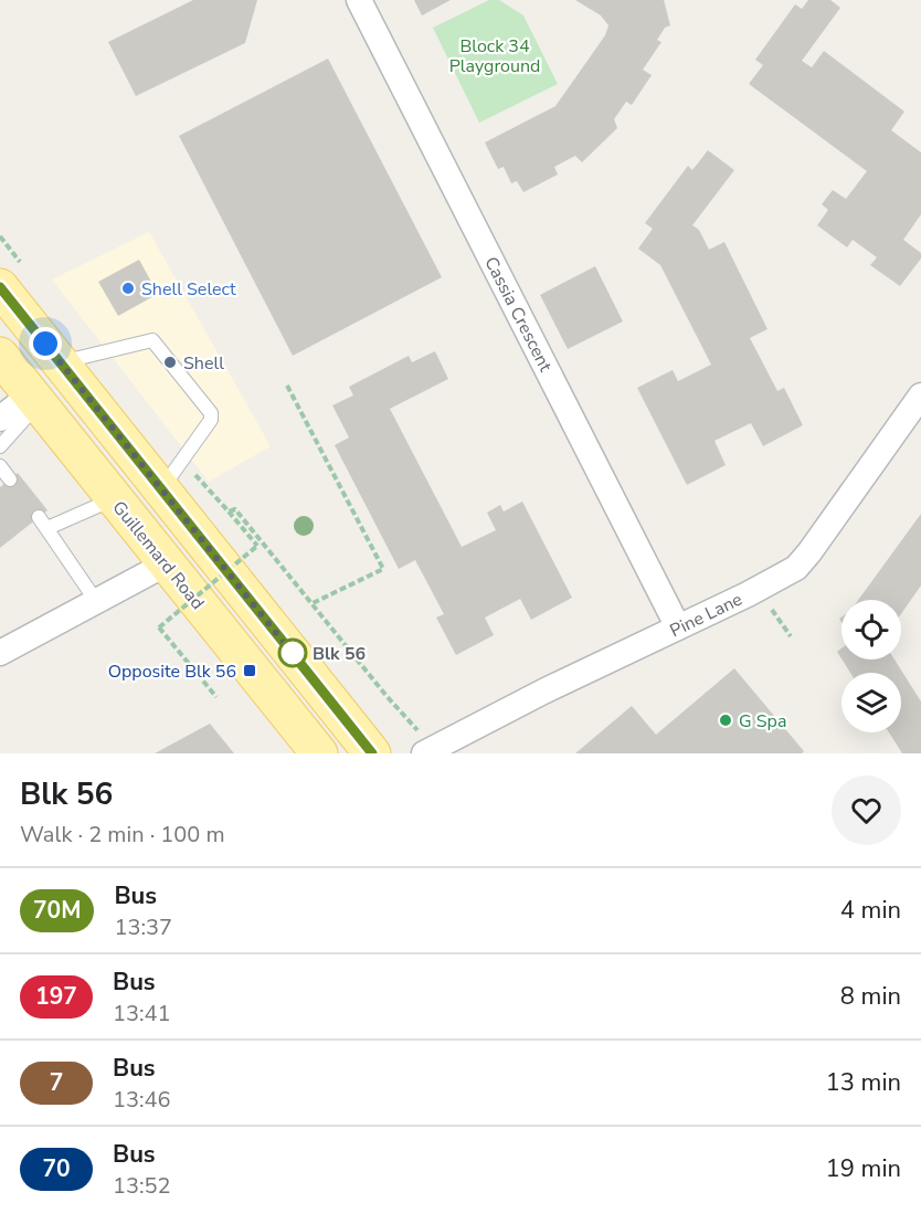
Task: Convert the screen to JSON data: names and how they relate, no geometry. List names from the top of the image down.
{
  "streets": {
    "main road": ["Guillemard Road"],
    "street": ["Cassia Crescent", "Pine Lane"]
  },
  "crossings": [
    ["Cassia Crescent", "Pine Lane"]
  ],
  "parks": ["Block 34 Playground"],
  "places": {
    "other": [
      "Shell Select",
      "Shell",
      "Blk 56",
      "G Spa"
    ],
    "transit": ["Opposite Blk 56"]
  },
  "lines": ["bus line 70M"],
  "page": {
    "heading": ["Blk 56", "Walk · 2 min · 100 m"],
    "list": [
      {
        "mark": "70M",
        "name": "Bus",
        "note": "13:37",
        "value": "4 min"
      },
      {
        "mark": "197",
        "name": "Bus",
        "note": "13:41",
        "value": "8 min"
      },
      {
        "mark": "7",
        "name": "Bus",
        "note": "13:46",
        "value": "13 min"
      },
      {
        "mark": "70",
        "name": "Bus",
        "note": "13:52",
        "value": "19 min"
      }
    ]
  }
}
